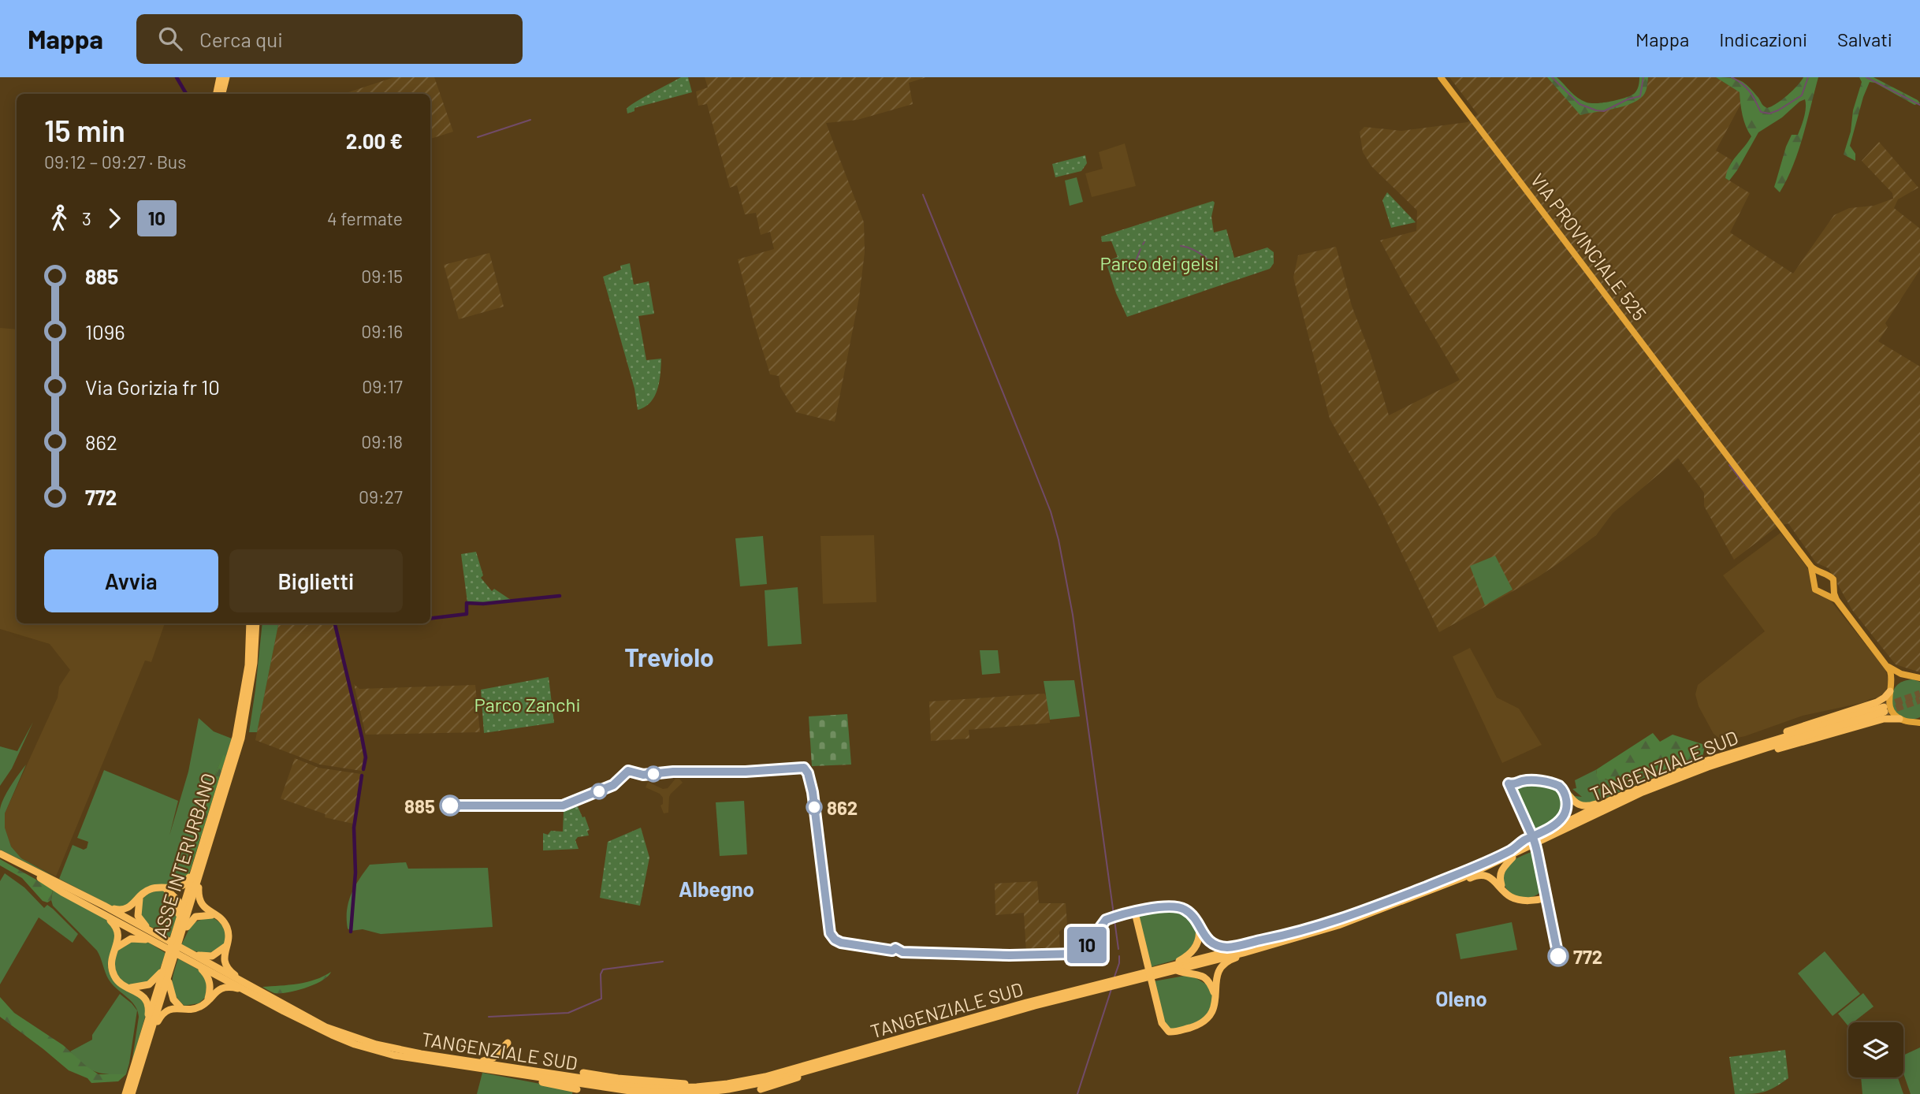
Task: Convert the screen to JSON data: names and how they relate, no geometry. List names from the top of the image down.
{
  "streets": {
    "highway": ["TANGENZIALE SUD", "ASSE INTERURBANO"],
    "main road": ["VIA PROVINCIALE 525"]
  },
  "districts": ["Treviolo", "Albegno", "Oleno"],
  "parks": ["Parco dei gelsi", "Parco Zanchi"],
  "places": ["885", "862", "772"],
  "lines": ["bus line 10"],
  "page": {
    "header": "Mappa",
    "search": "Cerca qui",
    "nav": ["Mappa", "Indicazioni", "Salvati"],
    "on_map": "10",
    "heading": ["15 min", "09:12 – 09:27 · Bus", "2.00 €"],
    "legs": ["3", "10", "4 fermate"],
    "list": [
      {
        "name": "885",
        "value": "09:15"
      },
      {
        "name": "1096",
        "value": "09:16"
      },
      {
        "name": "Via Gorizia fr 10",
        "value": "09:17"
      },
      {
        "name": "862",
        "value": "09:18"
      },
      {
        "name": "772",
        "value": "09:27"
      }
    ],
    "buttons": ["Avvia", "Biglietti"]
  }
}
